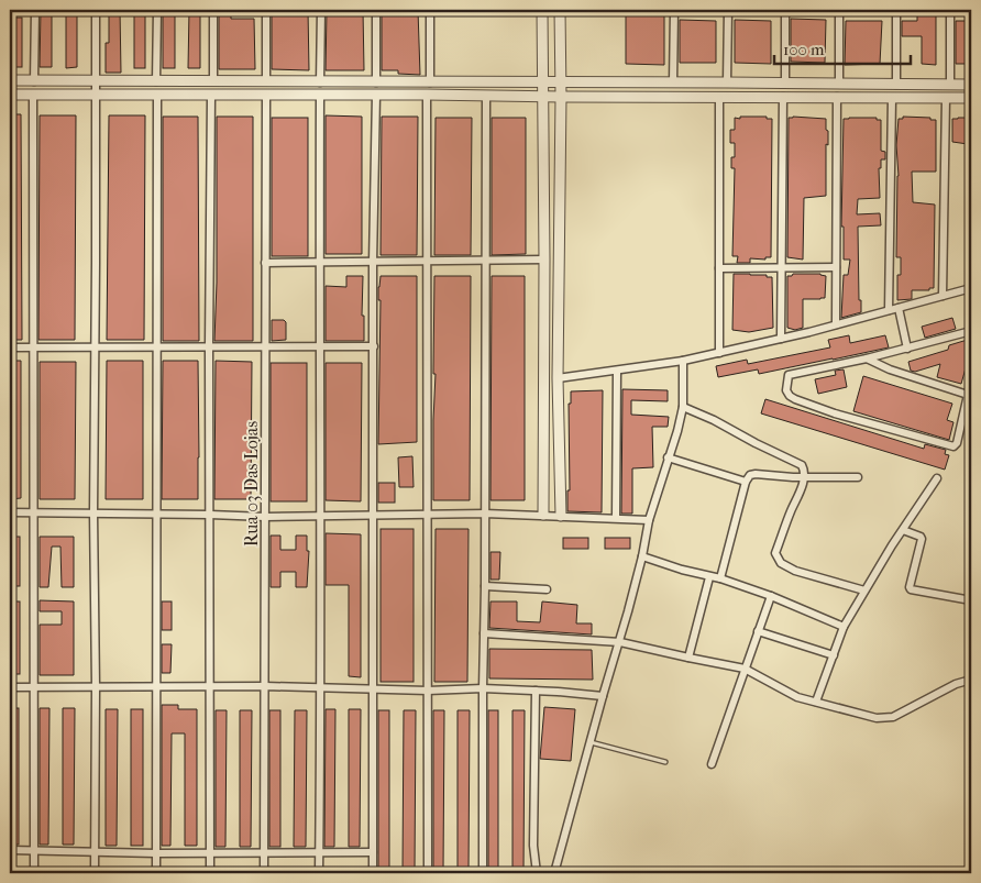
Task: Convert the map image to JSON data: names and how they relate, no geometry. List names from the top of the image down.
{
  "streets": {
    "street": ["Rua 03 Das Lojas"]
  },
  "scale_bar": "100 m"
}
